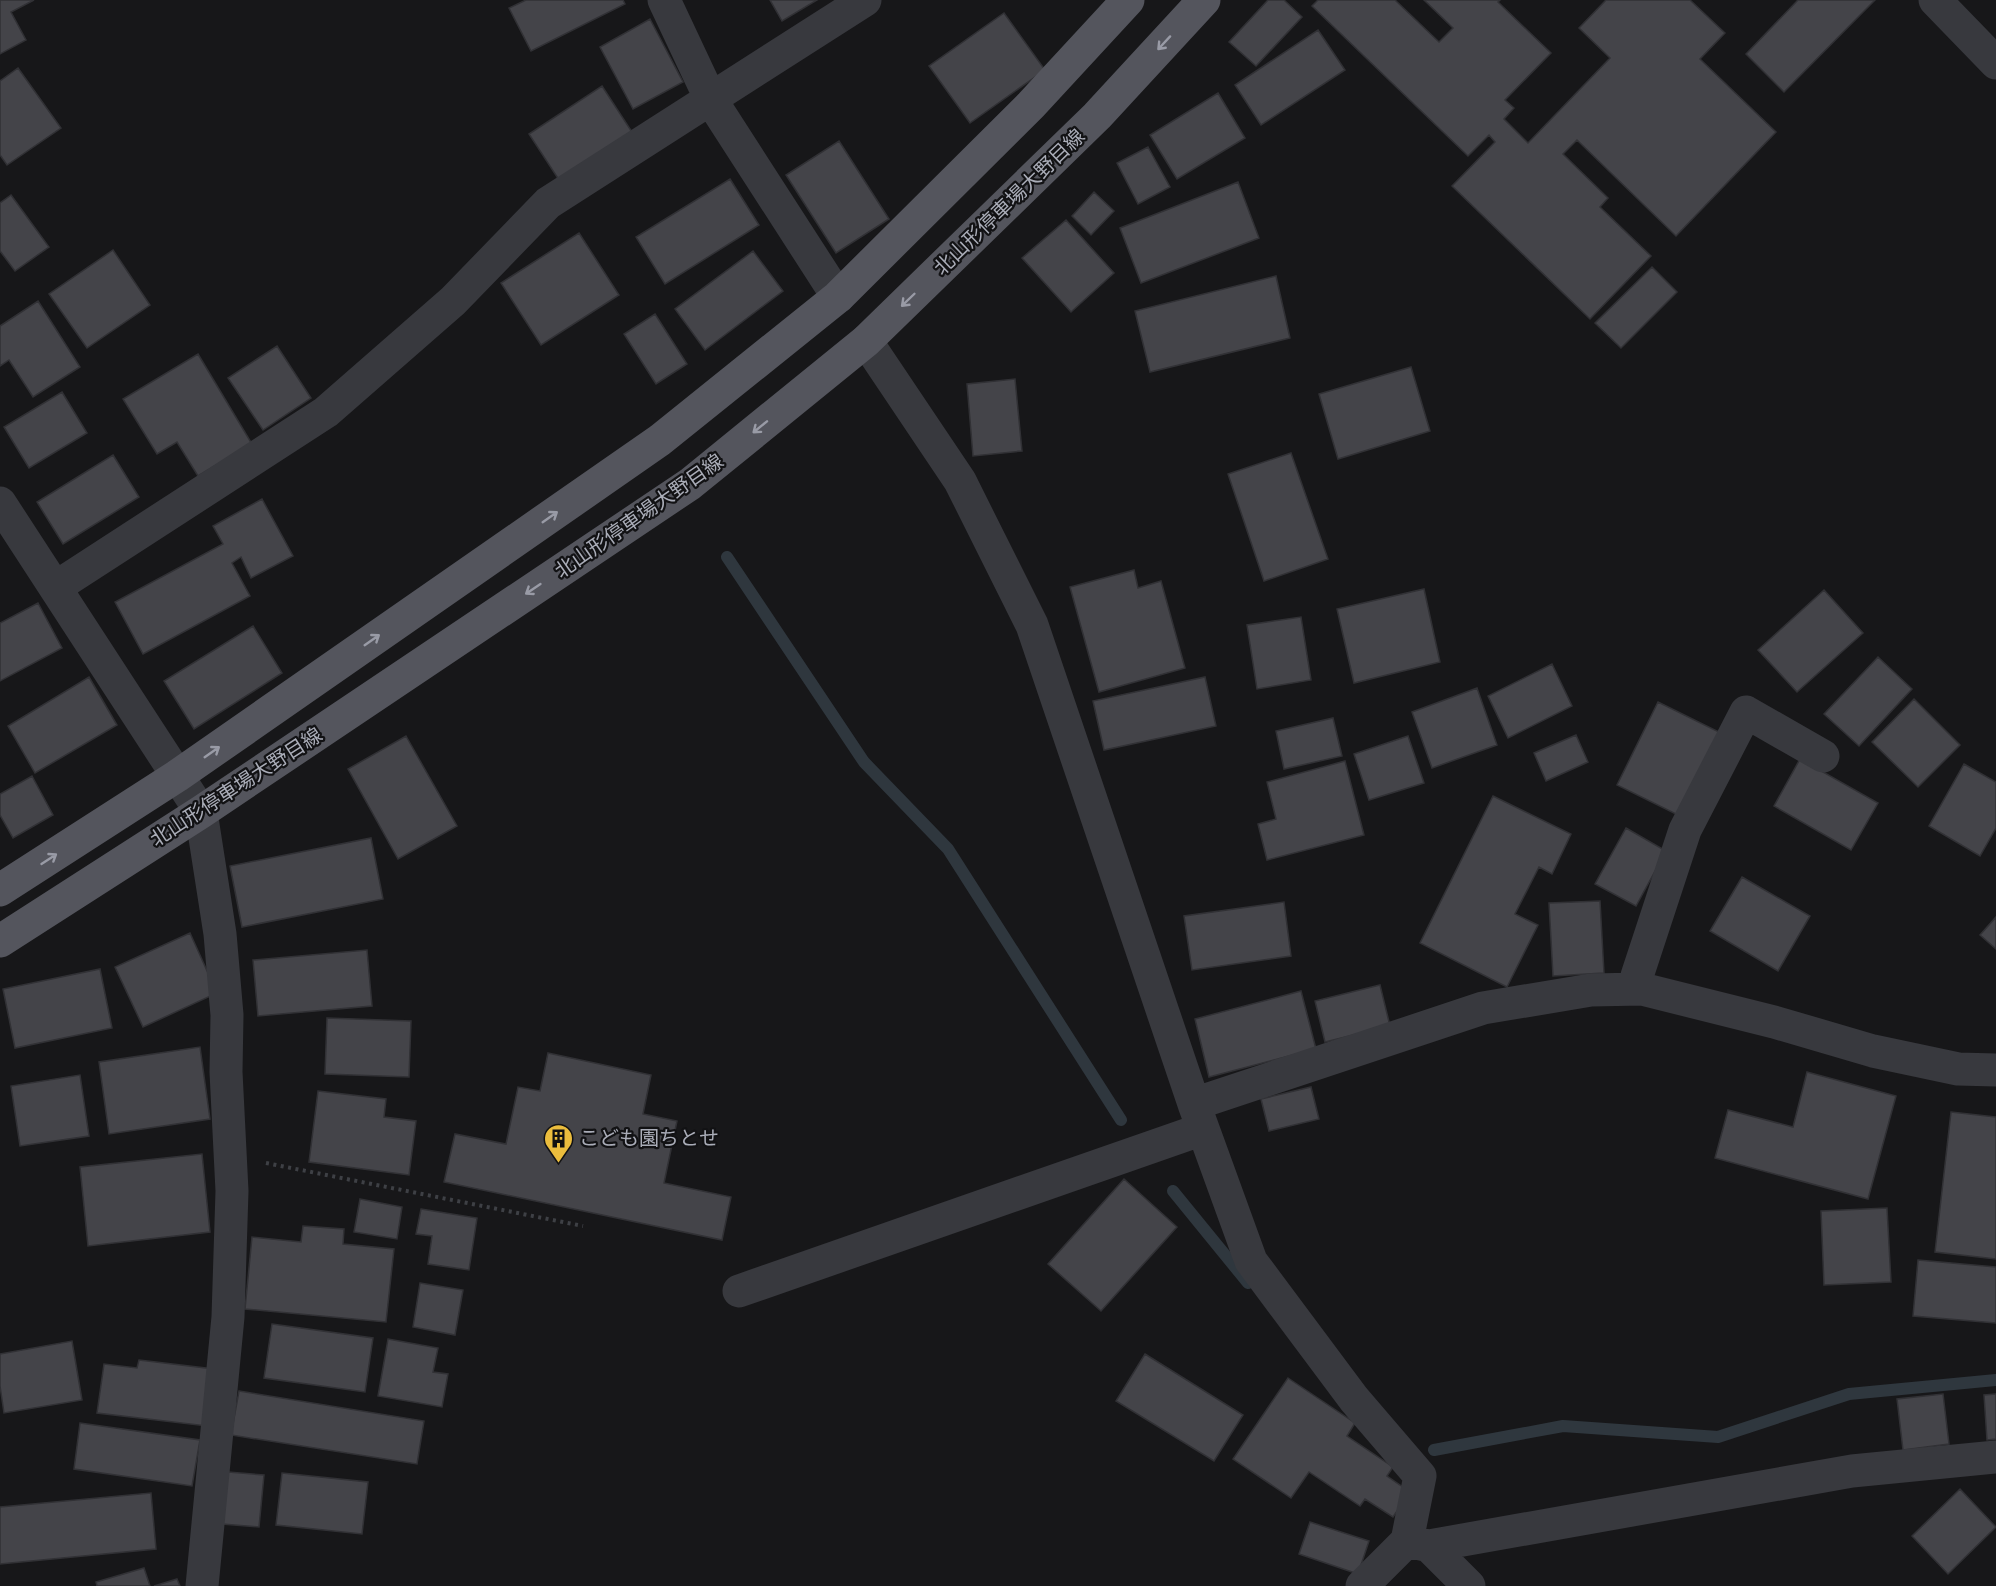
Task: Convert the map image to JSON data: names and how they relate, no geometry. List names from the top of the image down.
{
  "streets": {
    "main road": ["北山形停車場大野目線"]
  },
  "places": {
    "building": ["こども園ちとせ"]
  }
}
